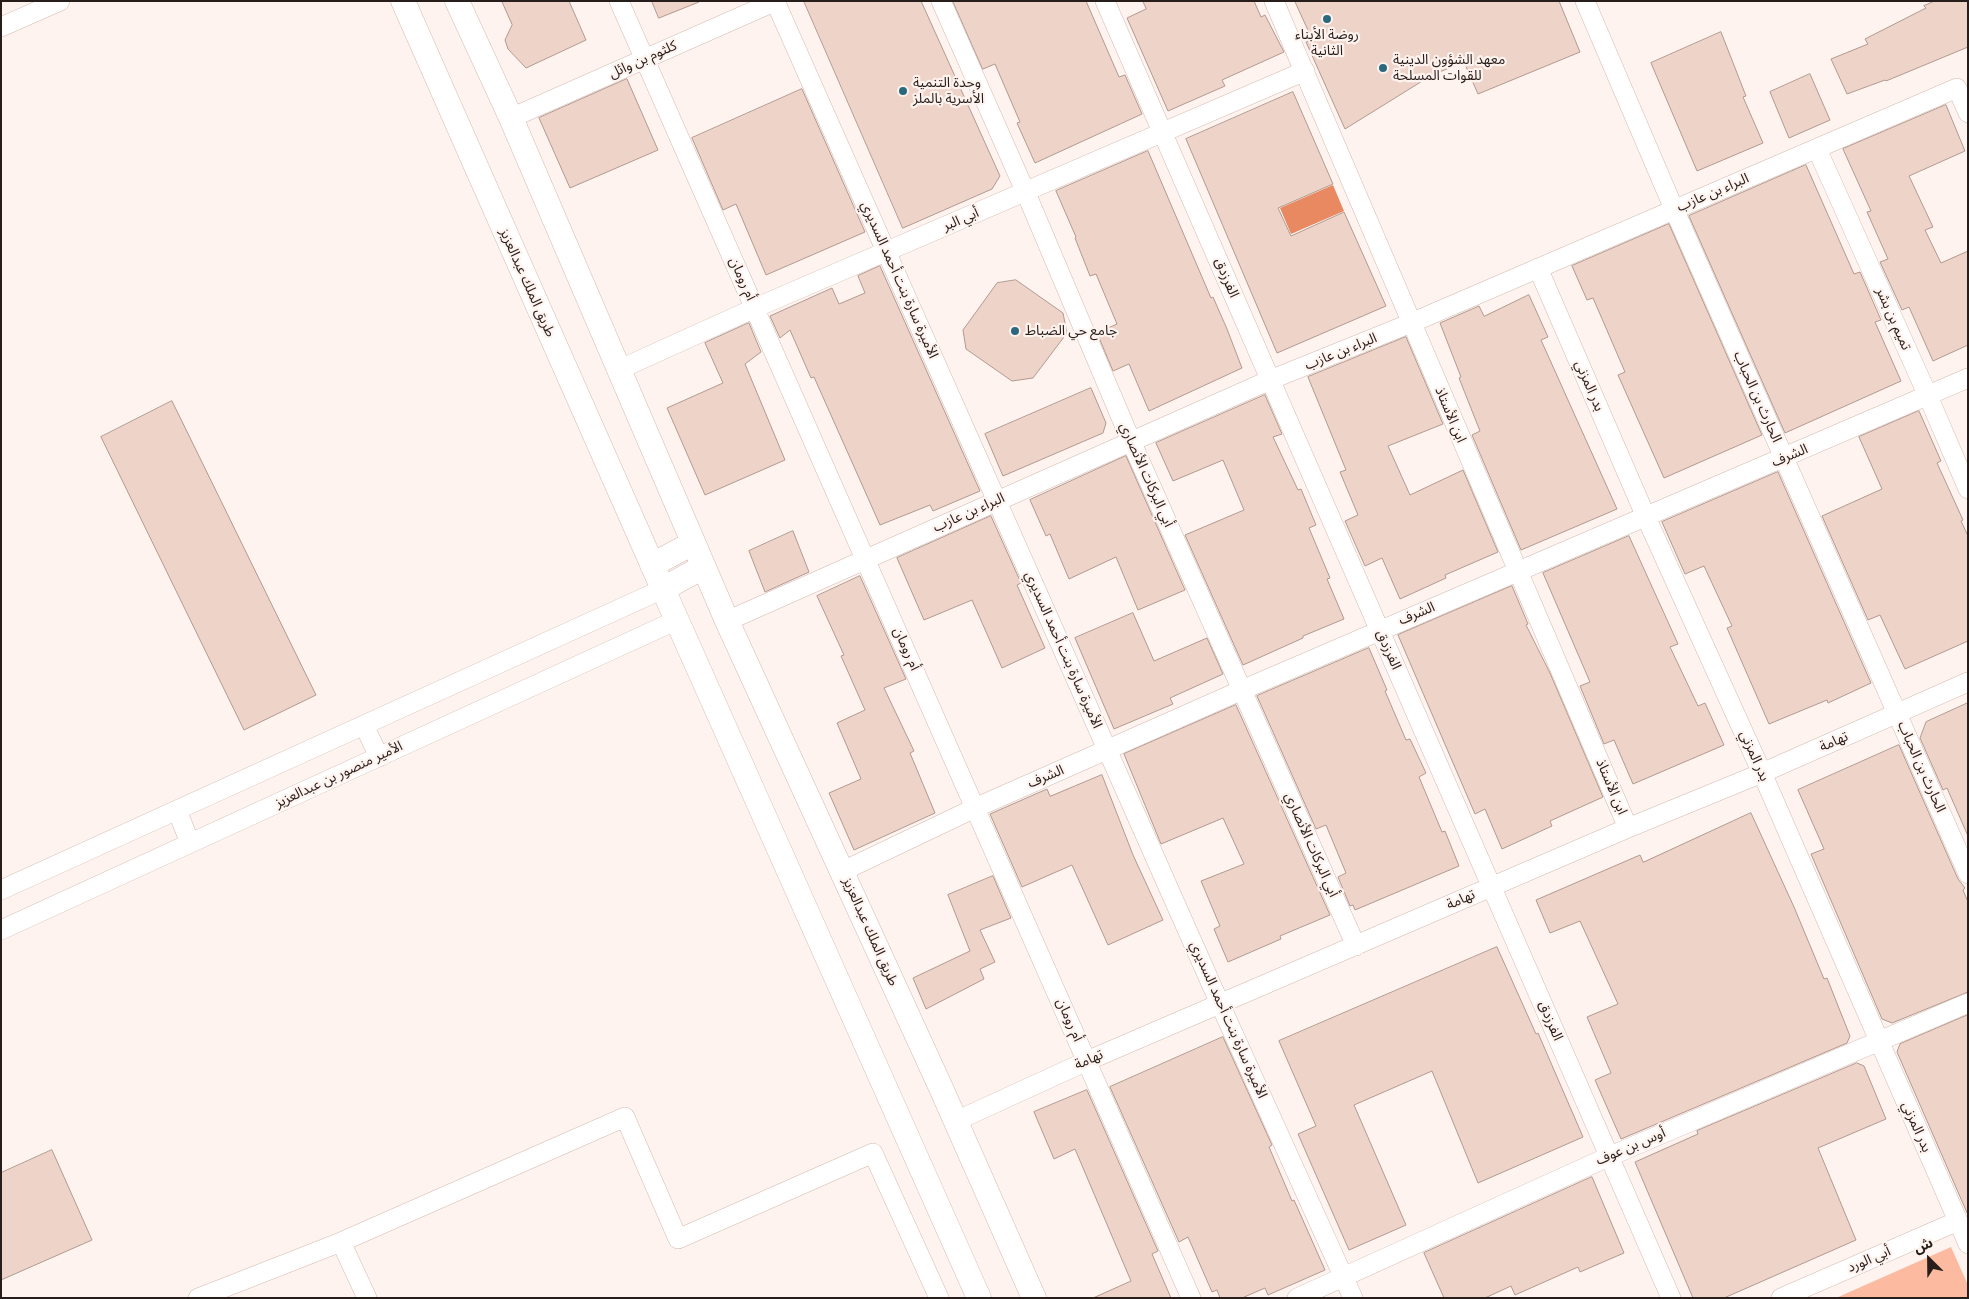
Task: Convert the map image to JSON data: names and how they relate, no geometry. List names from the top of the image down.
{
  "streets": {
    "main road": ["طريق الملك عبدالعزيز"],
    "street": [
      "كلثوم بن وائل",
      "البراء بن عازب",
      "أبي البر",
      "الفرزدق",
      "أم رومان",
      "الأميرة سارة بنت أحمد السديري",
      "تميم بن بشر",
      "بدر المزني",
      "الحارث بن الحباب",
      "ابن الأستاذ",
      "الشرف",
      "أبي البركات الأنصاري",
      "تهامة",
      "الأمير منصور بن عبدالعزيز",
      "أوس بن عوف",
      "أبي الورد"
    ]
  },
  "crossings": [
    ["كلثوم بن وائل", "أم رومان"],
    ["كلثوم بن وائل", "الأميرة سارة بنت أحمد السديري"],
    ["كلثوم بن وائل", "طريق الملك عبدالعزيز"],
    ["البراء بن عازب", "الفرزدق"],
    ["البراء بن عازب", "أم رومان"],
    ["البراء بن عازب", "الأميرة سارة بنت أحمد السديري"],
    ["البراء بن عازب", "طريق الملك عبدالعزيز"],
    ["البراء بن عازب", "تميم بن بشر"],
    ["البراء بن عازب", "بدر المزني"],
    ["البراء بن عازب", "الحارث بن الحباب"],
    ["البراء بن عازب", "ابن الأستاذ"],
    ["البراء بن عازب", "أبي البركات الأنصاري"],
    ["أبي البر", "الفرزدق"],
    ["أبي البر", "أم رومان"],
    ["أبي البر", "الأميرة سارة بنت أحمد السديري"],
    ["أبي البر", "طريق الملك عبدالعزيز"],
    ["أبي البر", "ابن الأستاذ"],
    ["أبي البر", "أبي البركات الأنصاري"],
    ["الفرزدق", "الشرف"],
    ["الفرزدق", "تهامة"],
    ["الفرزدق", "أوس بن عوف"],
    ["أم رومان", "الشرف"],
    ["أم رومان", "تهامة"],
    ["الأميرة سارة بنت أحمد السديري", "الشرف"],
    ["الأميرة سارة بنت أحمد السديري", "تهامة"],
    ["الأميرة سارة بنت أحمد السديري", "أوس بن عوف"],
    ["طريق الملك عبدالعزيز", "الشرف"],
    ["طريق الملك عبدالعزيز", "تهامة"],
    ["طريق الملك عبدالعزيز", "الأمير منصور بن عبدالعزيز"],
    ["تميم بن بشر", "الشرف"],
    ["بدر المزني", "الشرف"],
    ["بدر المزني", "تهامة"],
    ["بدر المزني", "أوس بن عوف"],
    ["بدر المزني", "أبي الورد"],
    ["الحارث بن الحباب", "الشرف"],
    ["الحارث بن الحباب", "تهامة"],
    ["ابن الأستاذ", "الشرف"],
    ["ابن الأستاذ", "تهامة"],
    ["الشرف", "أبي البركات الأنصاري"],
    ["أبي البركات الأنصاري", "تهامة"]
  ],
  "places": [
    "روضة الأبناء الثانية",
    "معهد الشؤون الدينية للقوات المسلحة",
    "وحدة التنمية الأسرية بالملز",
    "جامع حي الضباط"
  ],
  "north": "top left"
}
